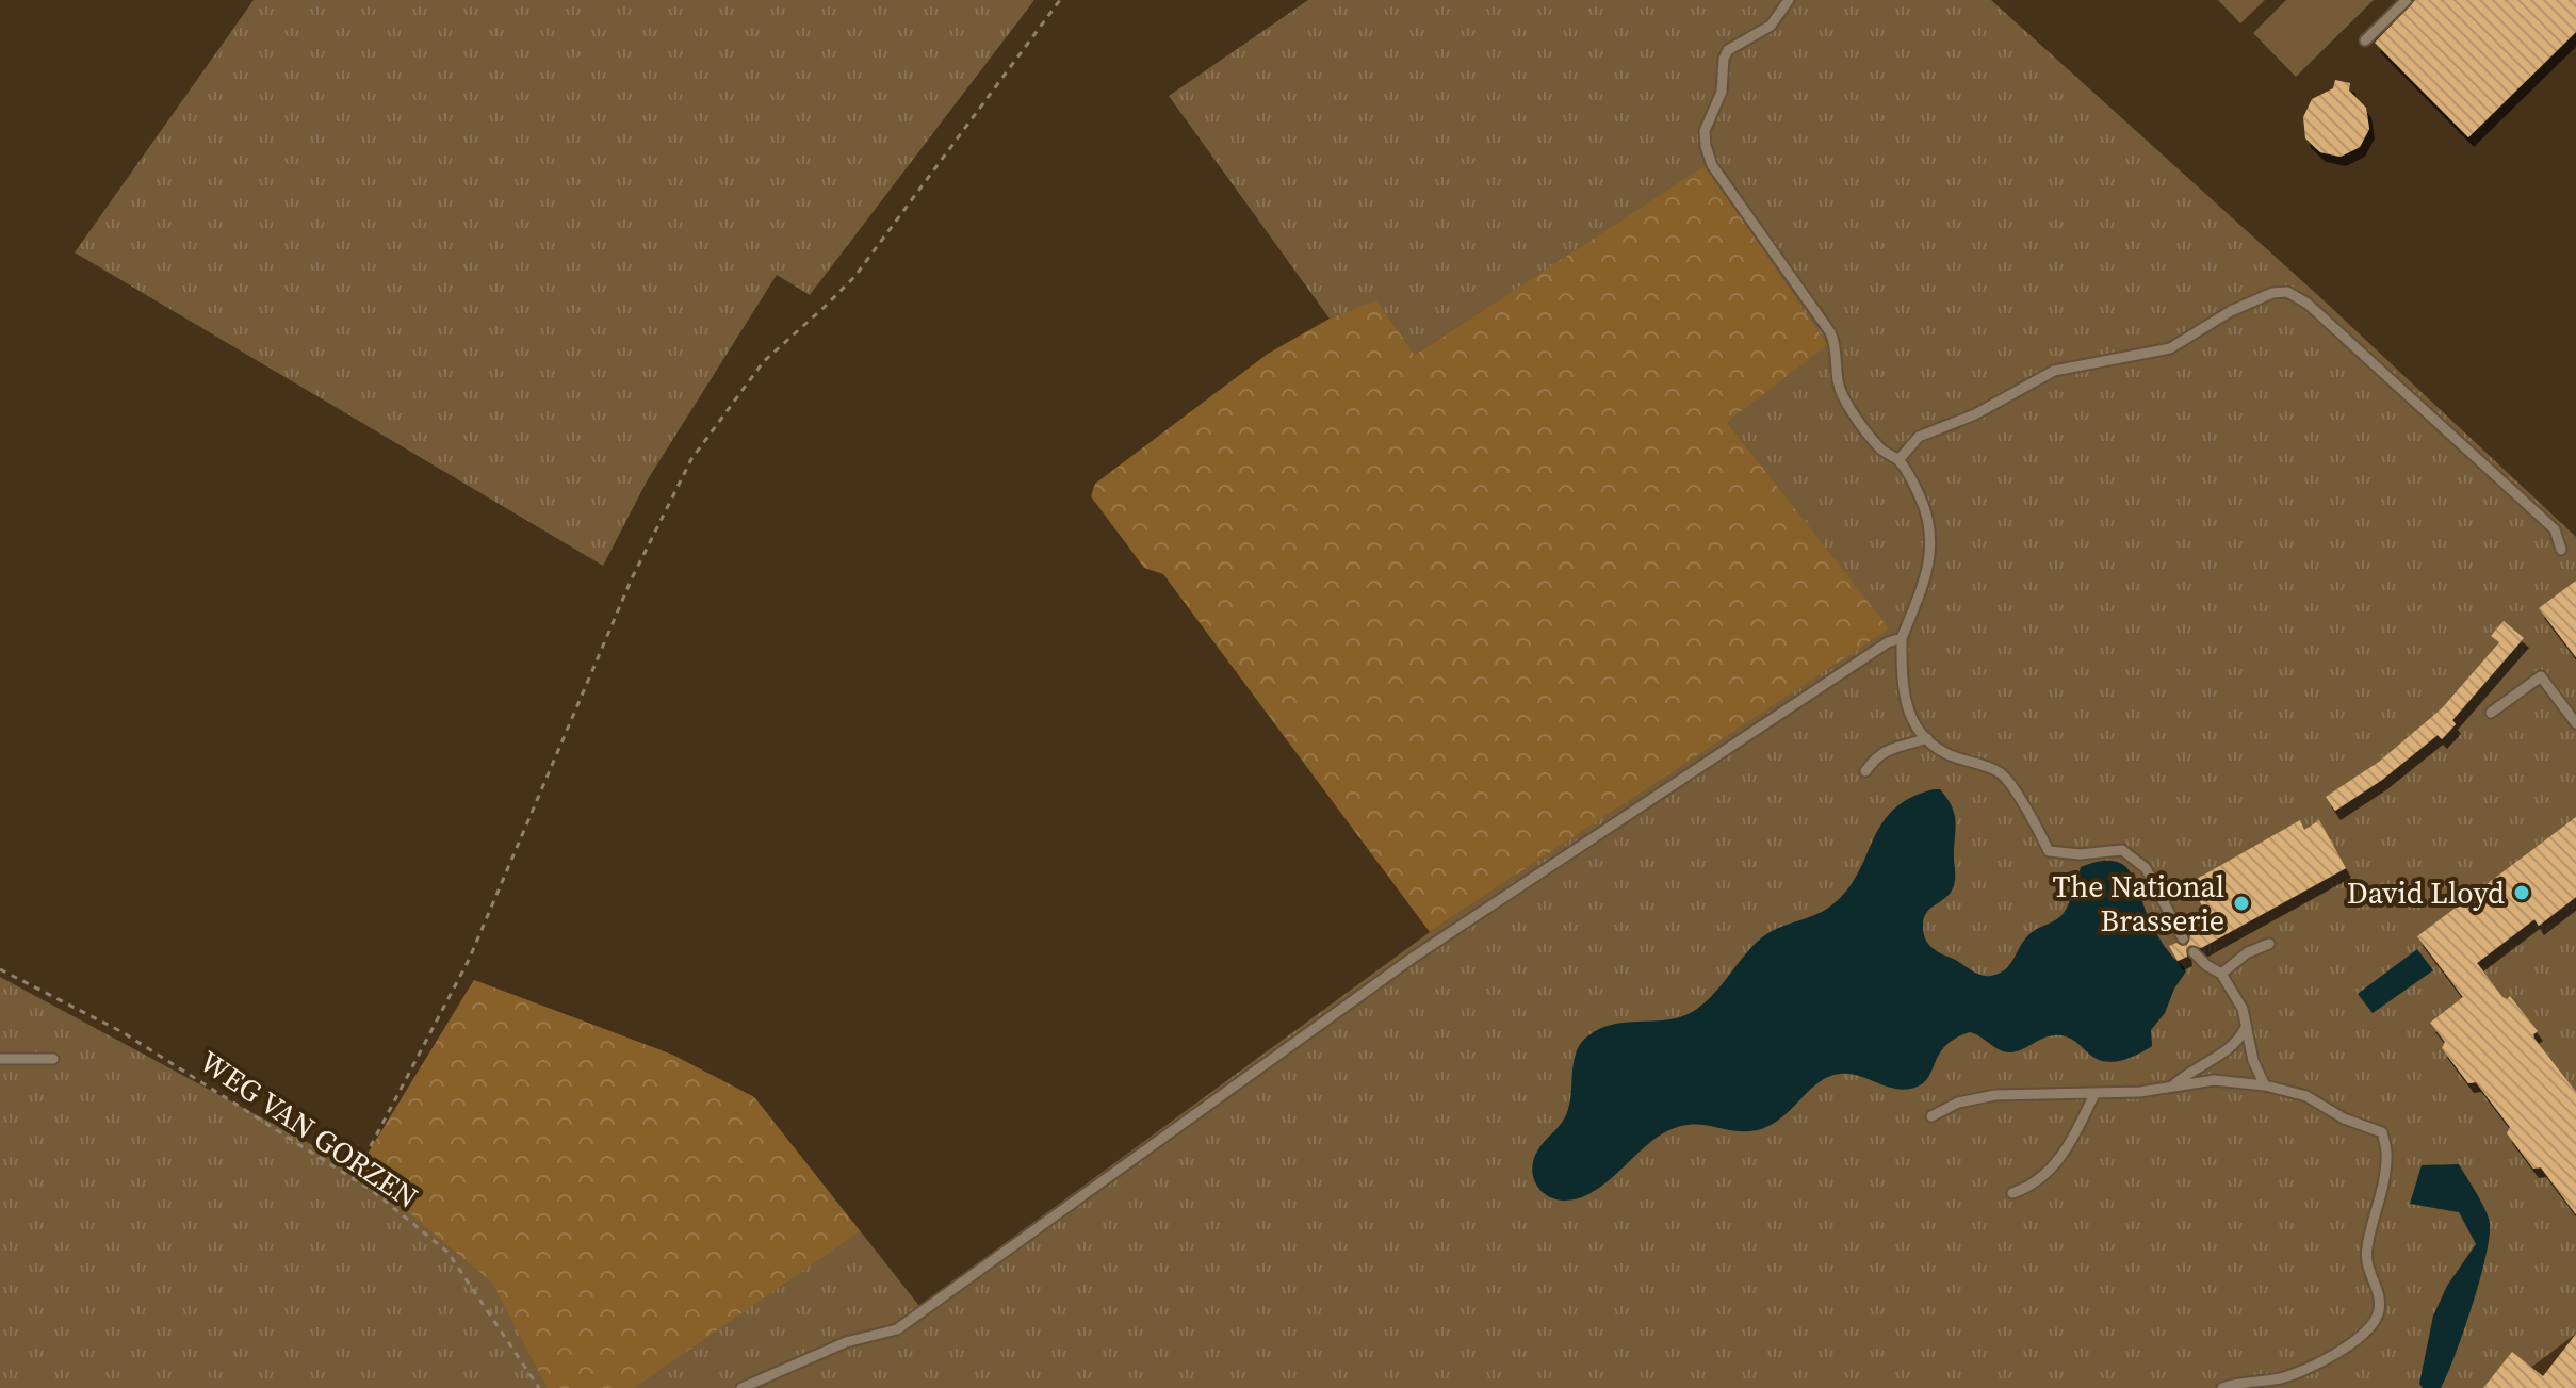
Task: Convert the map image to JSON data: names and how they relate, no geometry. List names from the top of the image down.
{
  "streets": {
    "path": ["WEG VAN GORZEN"]
  },
  "places": ["David Lloyd", "The National Brasserie"]
}
